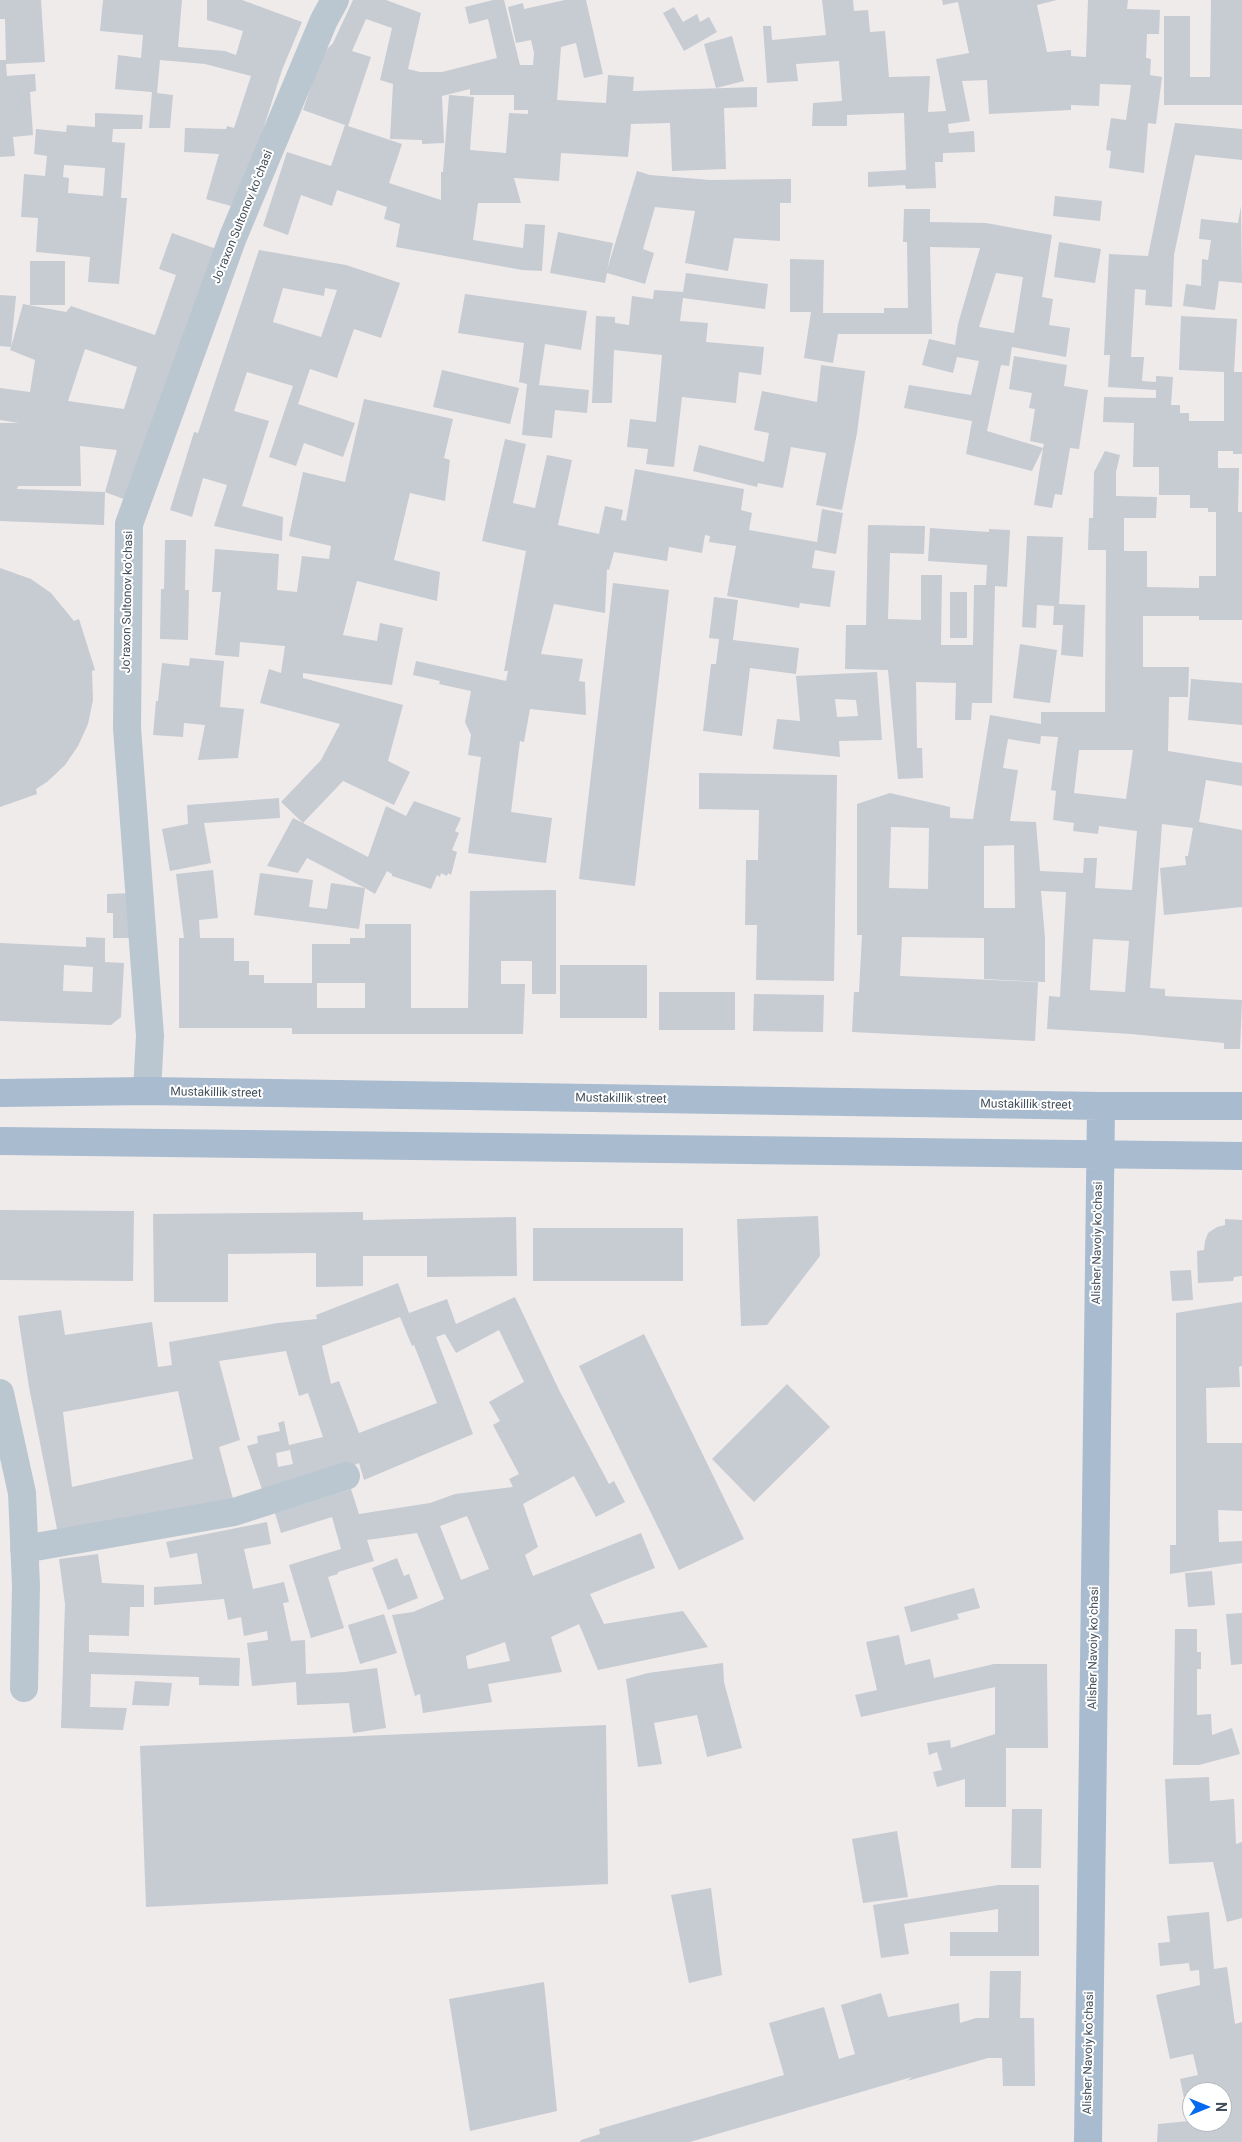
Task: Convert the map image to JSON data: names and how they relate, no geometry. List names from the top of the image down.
{
  "streets": {
    "main road": ["Mustakillik street", "Alisher Navoiy koʻchasi"],
    "street": ["Joʻraxon Sultonov koʻchasi"]
  },
  "crossings": [
    ["Joʻraxon Sultonov koʻchasi", "Mustakillik street"],
    ["Mustakillik street", "Alisher Navoiy koʻchasi"]
  ],
  "north": "right"
}
